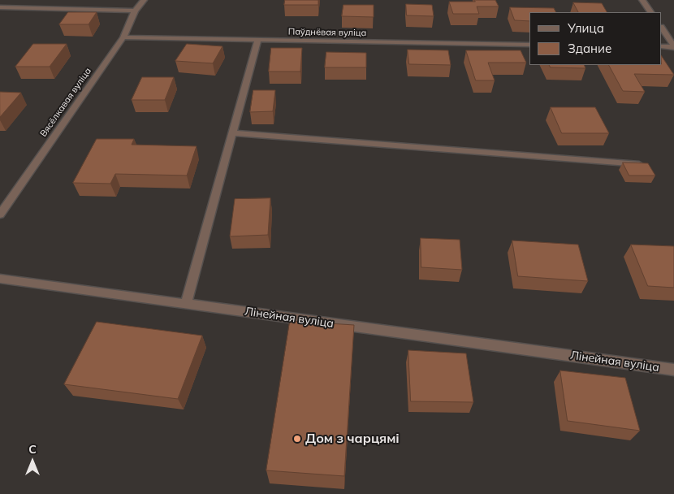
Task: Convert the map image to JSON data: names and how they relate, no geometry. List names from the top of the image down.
{
  "streets": {
    "street": ["Паўднёвая вуліца", "Вясёлкавая вуліца", "Лінейная вуліца"]
  },
  "crossings": [
    ["Паўднёвая вуліца", "Вясёлкавая вуліца"]
  ],
  "places": ["Дом з чарцямі"],
  "legend": ["Улица", "Здание"],
  "north": "top"
}
